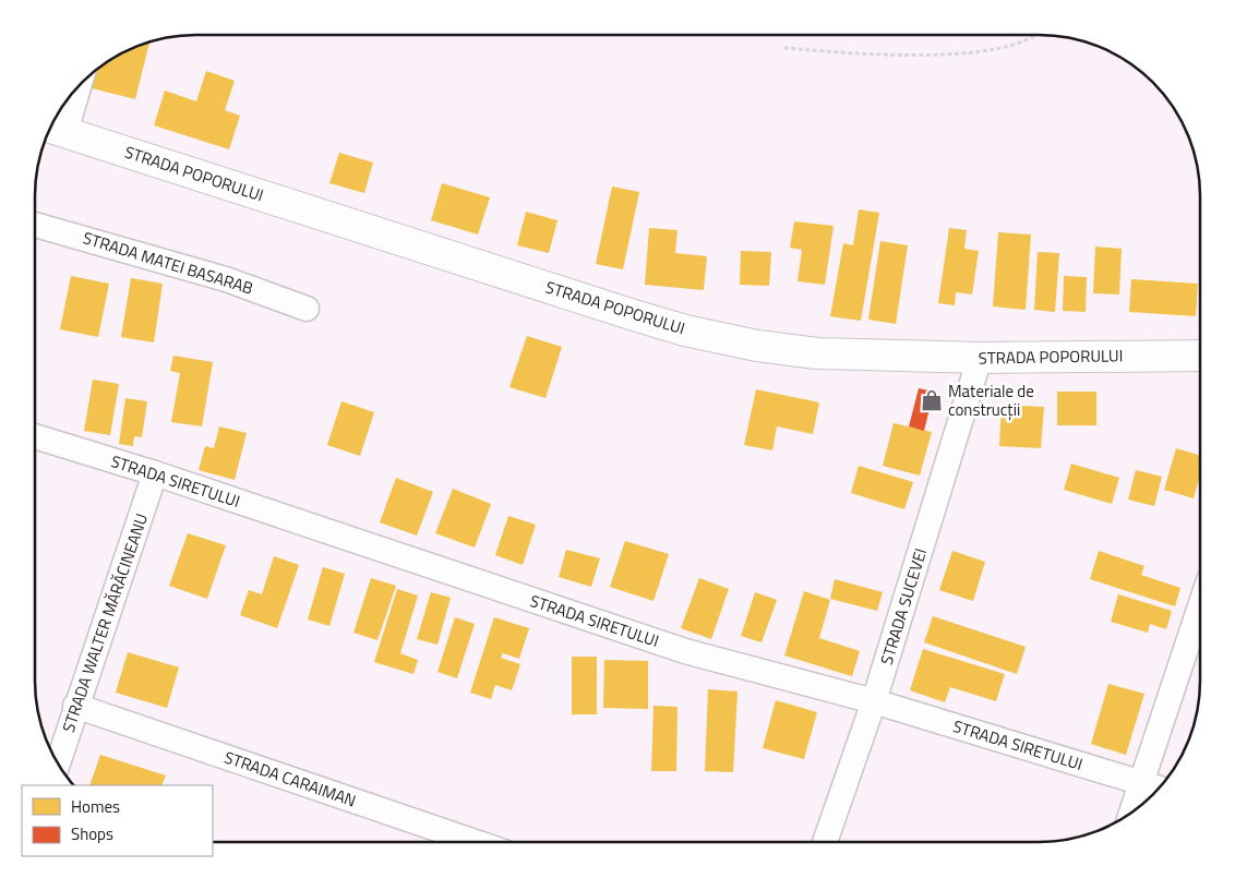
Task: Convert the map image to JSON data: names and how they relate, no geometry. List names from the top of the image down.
{
  "streets": {
    "street": [
      "STRADA POPORULUI",
      "STRADA MATEI BASARAB",
      "STRADA SIRETULUI",
      "STRADA SUCEVEI",
      "STRADA WALTER MĂRĂCINEANU",
      "STRADA CARAIMAN"
    ]
  },
  "crossings": [
    ["STRADA POPORULUI", "STRADA SUCEVEI"],
    ["STRADA SIRETULUI", "STRADA SUCEVEI"],
    ["STRADA SIRETULUI", "STRADA WALTER MĂRĂCINEANU"],
    ["STRADA WALTER MĂRĂCINEANU", "STRADA CARAIMAN"]
  ],
  "places": {
    "shop": ["Materiale de construcții"]
  },
  "legend": ["Homes", "Shops"]
}
